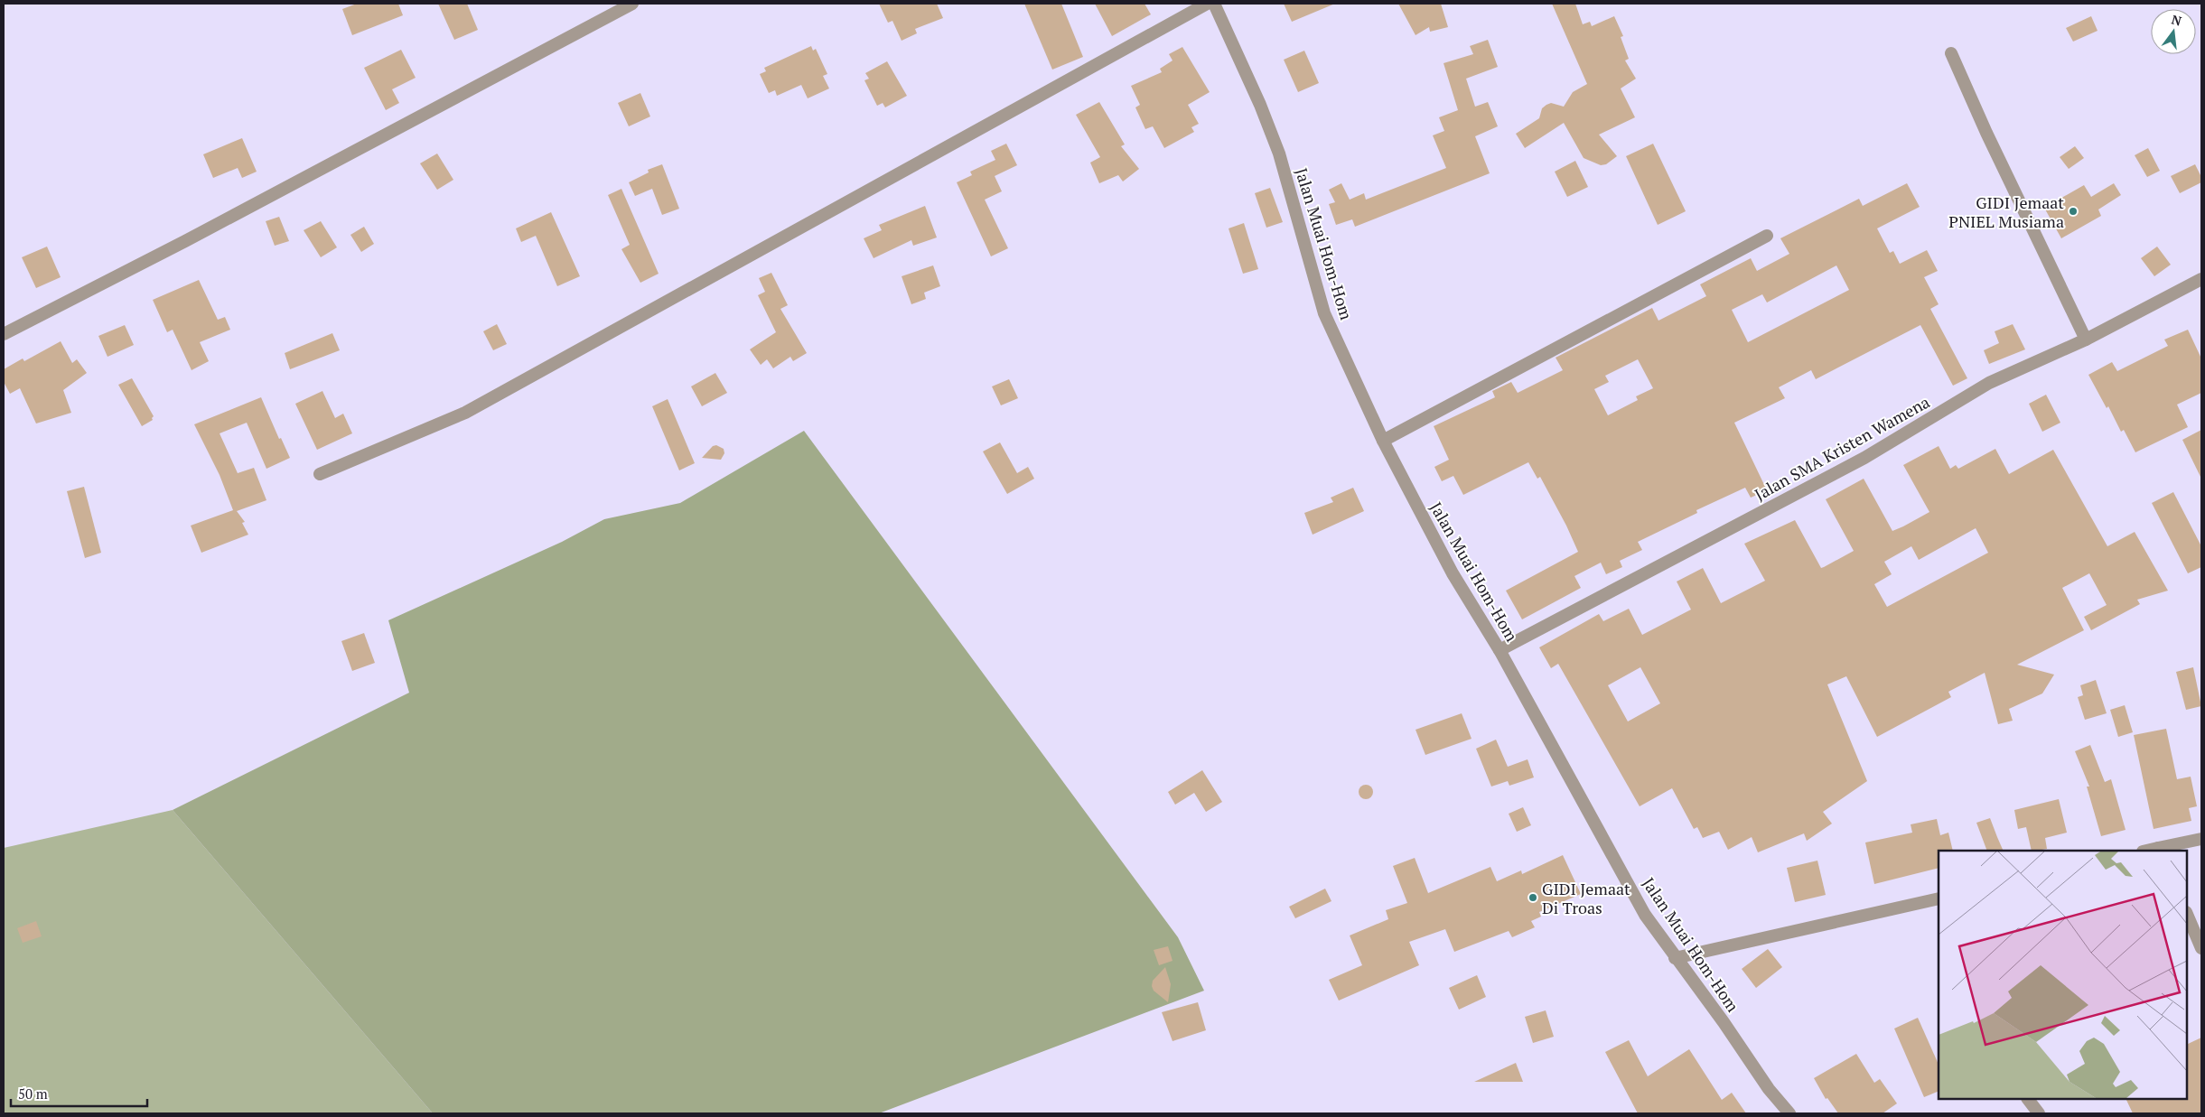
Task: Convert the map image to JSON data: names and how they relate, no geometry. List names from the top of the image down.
{
  "streets": {
    "street": ["Jalan Muai Hom-Hom", "Jalan SMA Kristen Wamena"]
  },
  "crossings": [
    ["Jalan Muai Hom-Hom", "Jalan SMA Kristen Wamena"]
  ],
  "places": ["GIDI Jemaat PNIEL Musiama", "GIDI Jemaat Di Troas"],
  "scale_bar": "50 m",
  "north": "top"
}
